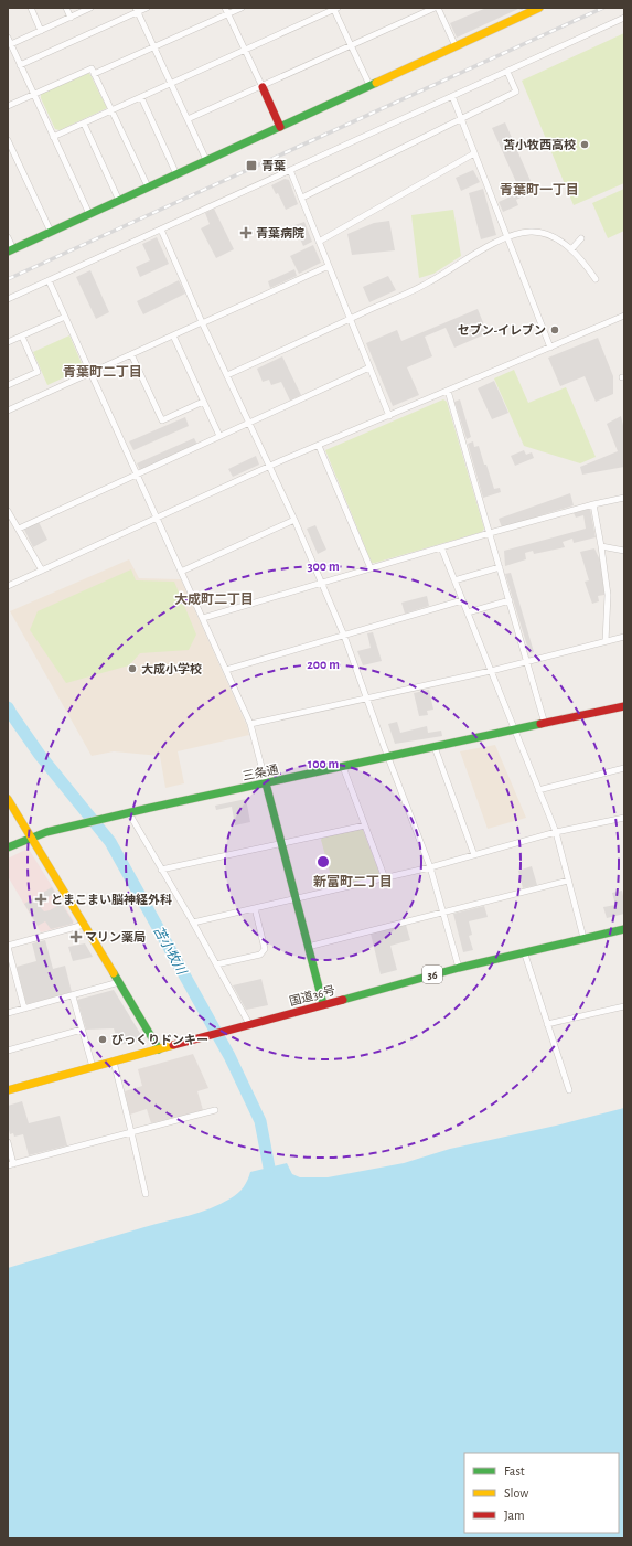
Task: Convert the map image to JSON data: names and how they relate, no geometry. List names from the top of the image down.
{
  "streets": {
    "main road": ["三条通", "36", "国道36号"]
  },
  "districts": [
    "青葉町一丁目",
    "青葉町二丁目",
    "大成町二丁目",
    "新富町二丁目"
  ],
  "water": ["苫小牧川"],
  "places": {
    "other": [
      "苫小牧西高校",
      "セブン-イレブン",
      "大成小学校",
      "びっくりドンキー"
    ],
    "transit": ["青葉"],
    "health": ["青葉病院", "とまこまい脳神経外科", "マリン薬局"]
  },
  "legend": ["Fast", "Slow", "Jam"],
  "rings": ["300 m", "200 m", "100 m"]
}
